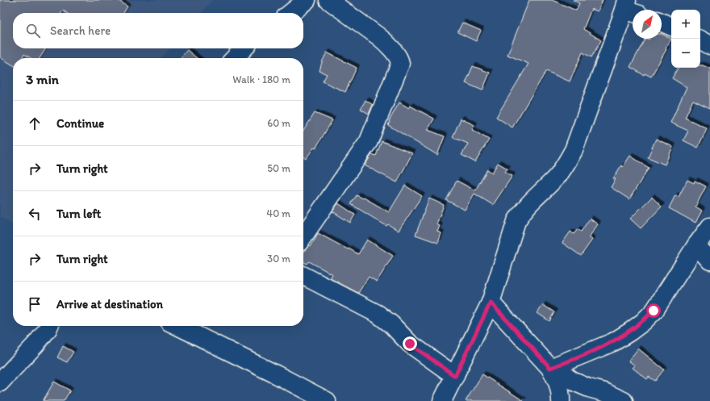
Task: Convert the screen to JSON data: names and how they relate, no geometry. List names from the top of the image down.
{
  "north": "top right",
  "page": {
    "map_buttons": ["+", "−"],
    "search": "Search here",
    "heading": ["3 min", "Walk · 180 m"],
    "list": [
      ["Continue", "60 m"],
      ["Turn right", "50 m"],
      ["Turn left", "40 m"],
      ["Turn right", "30 m"],
      "Arrive at destination"
    ]
  }
}
